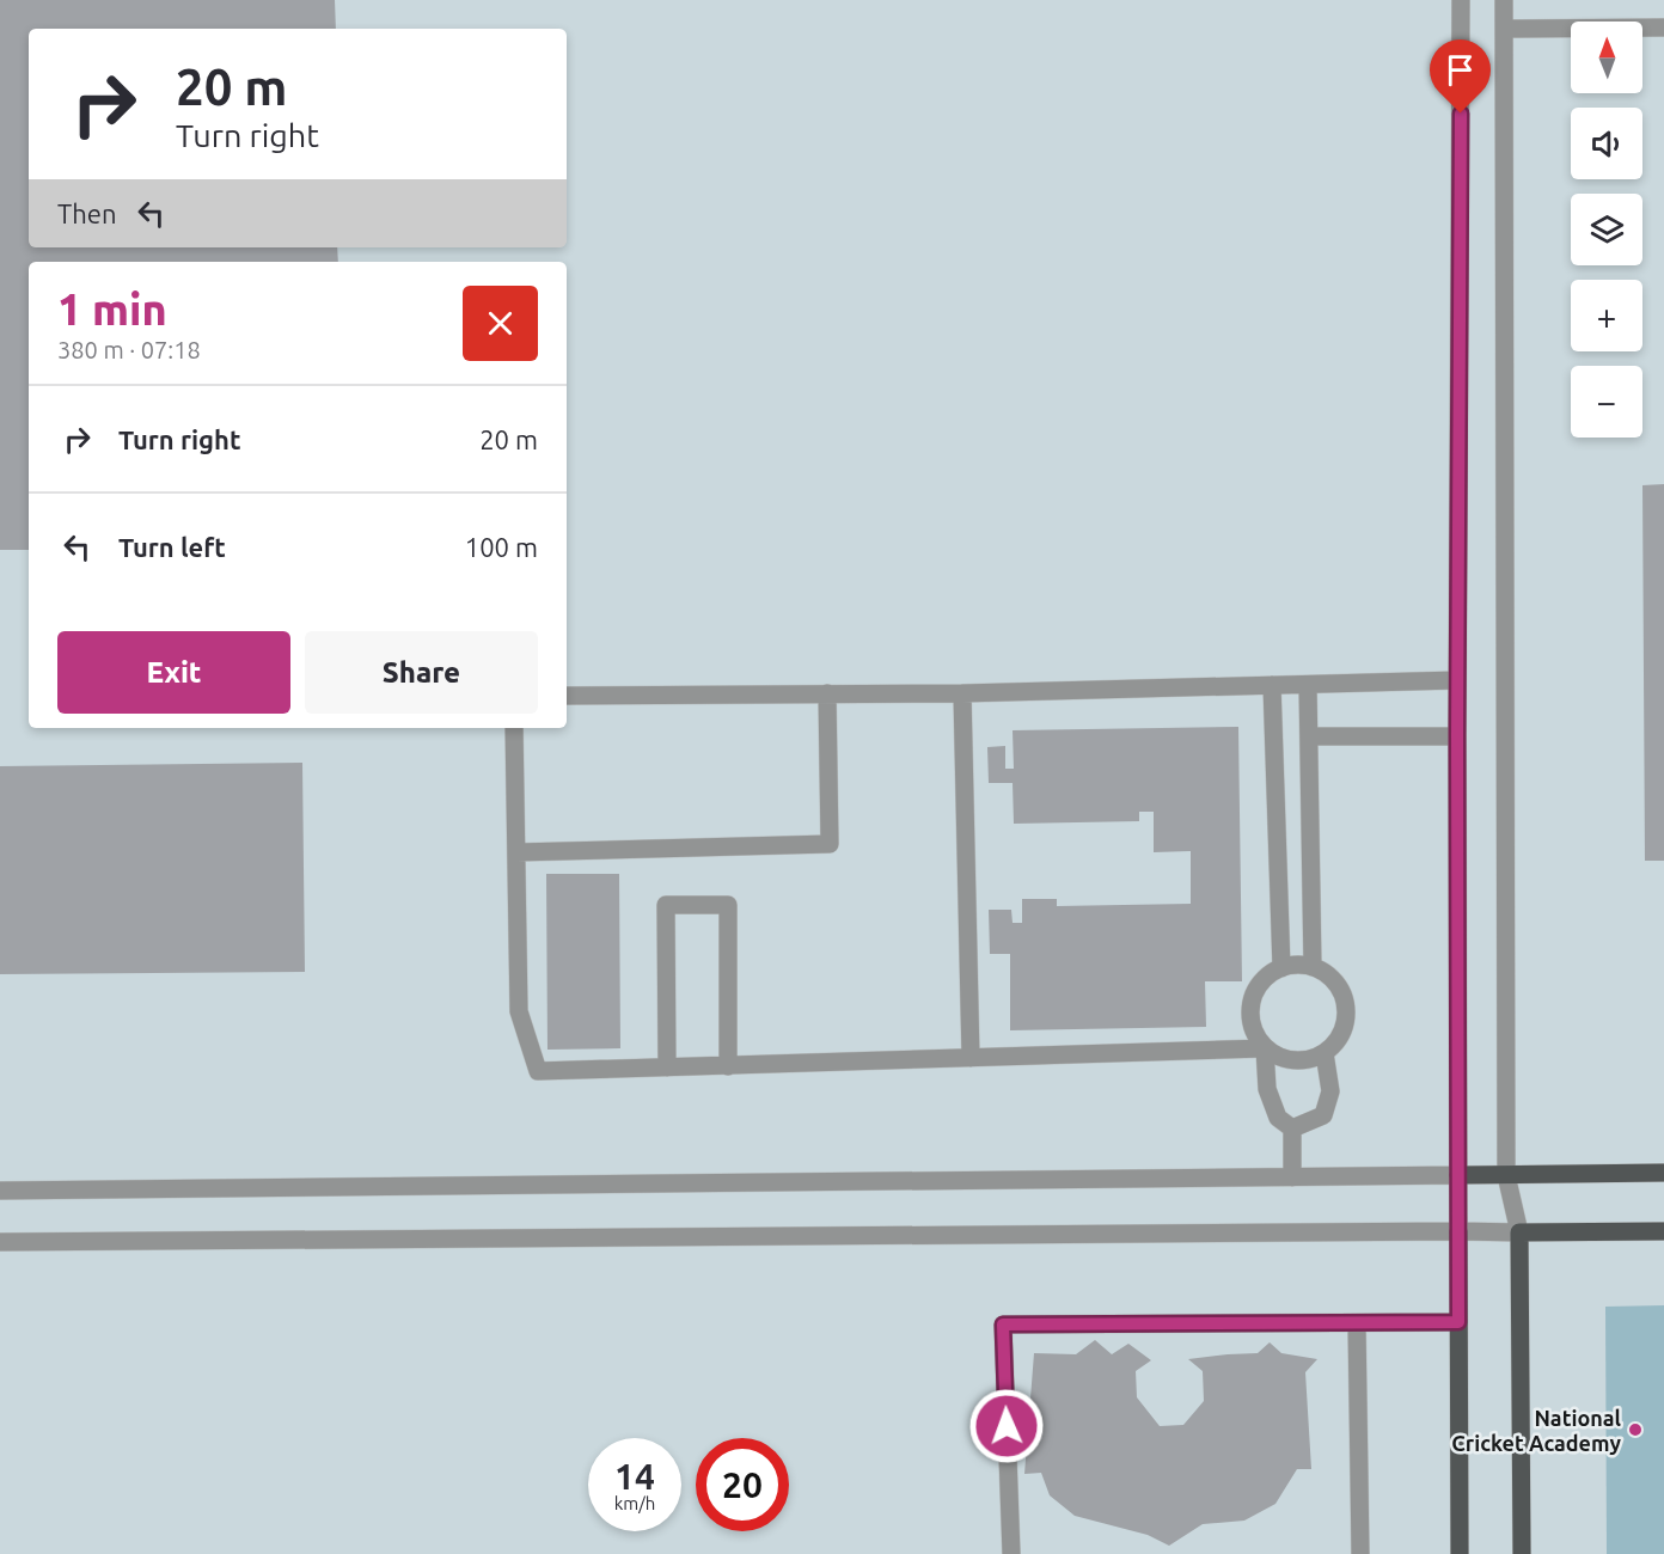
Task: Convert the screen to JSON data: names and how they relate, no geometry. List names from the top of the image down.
{
  "places": ["National Cricket Academy"],
  "north": "top",
  "page": {
    "map_buttons": ["+", "−"],
    "turn": ["20 m", "Turn right"],
    "then": "Then",
    "heading": ["1 min", "380 m · 07:18"],
    "list": [
      {
        "name": "Turn right",
        "value": "20 m"
      },
      {
        "name": "Turn left",
        "value": "100 m"
      }
    ],
    "buttons": ["Exit", "Share"],
    "speed": "14 km/h",
    "limit": "20"
  }
}
